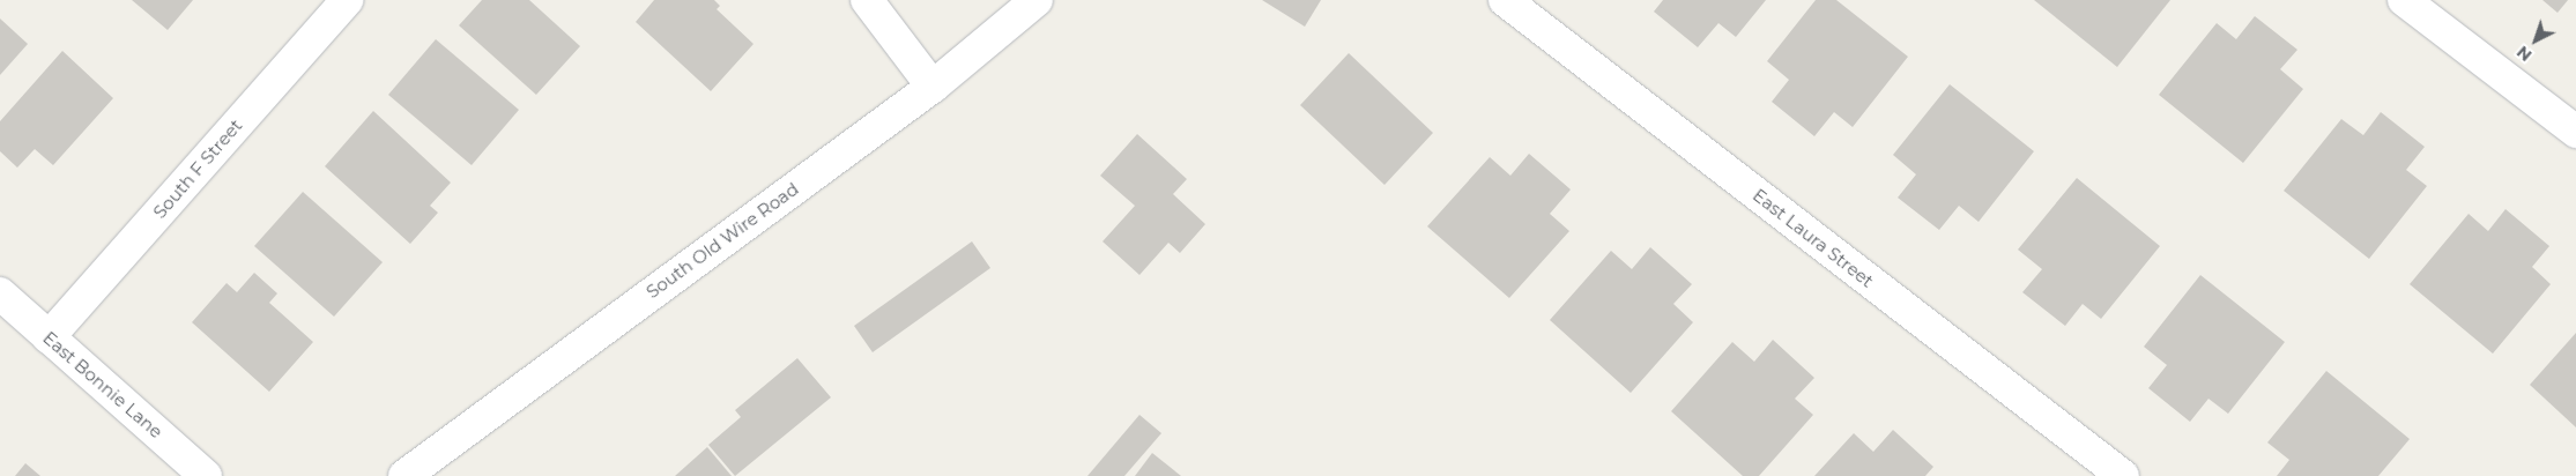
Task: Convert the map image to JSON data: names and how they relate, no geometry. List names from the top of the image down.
{
  "streets": {
    "street": [
      "South F Street",
      "East Laura Street",
      "South Old Wire Road",
      "East Bonnie Lane"
    ]
  },
  "crossings": [
    ["South F Street", "East Bonnie Lane"]
  ],
  "north": "bottom left"
}
